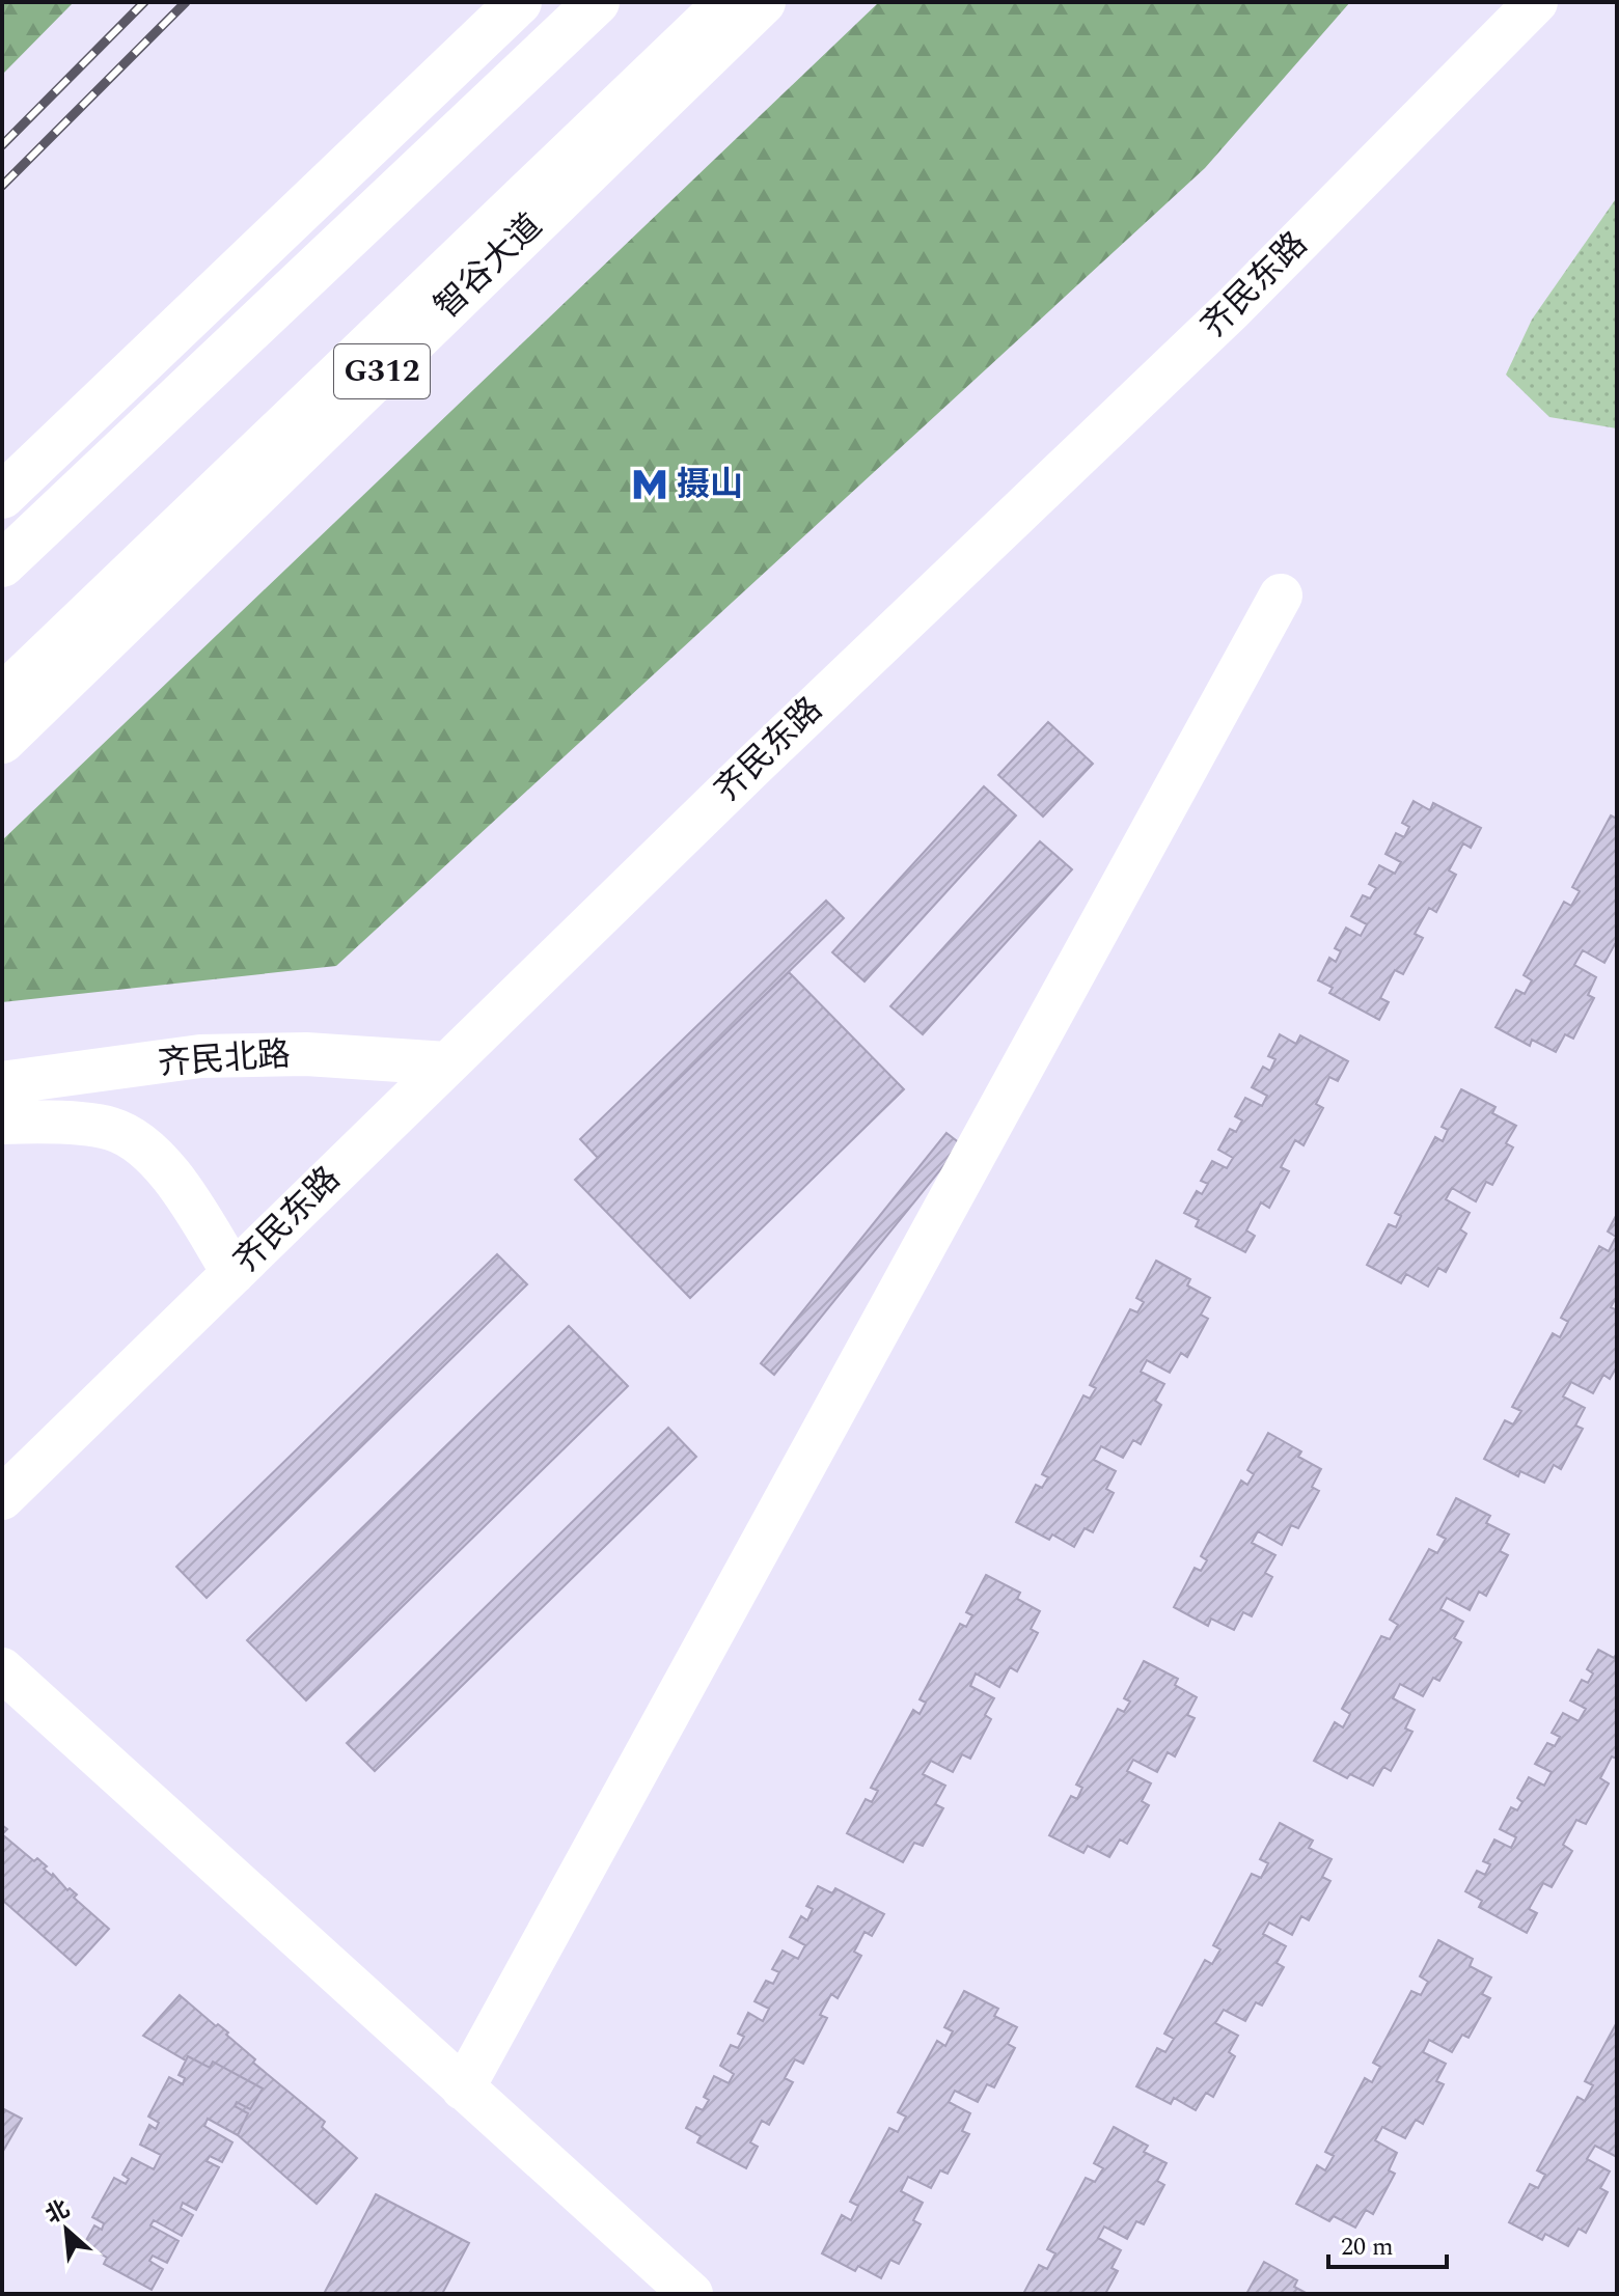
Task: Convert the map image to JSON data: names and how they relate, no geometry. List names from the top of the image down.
{
  "streets": {
    "main road": ["智谷大道", "G312"],
    "street": ["齐民东路", "齐民北路"]
  },
  "crossings": [
    ["齐民东路", "齐民北路"]
  ],
  "places": {
    "metro station": ["摄山"]
  },
  "scale_bar": "20 m",
  "north": "top left"
}
